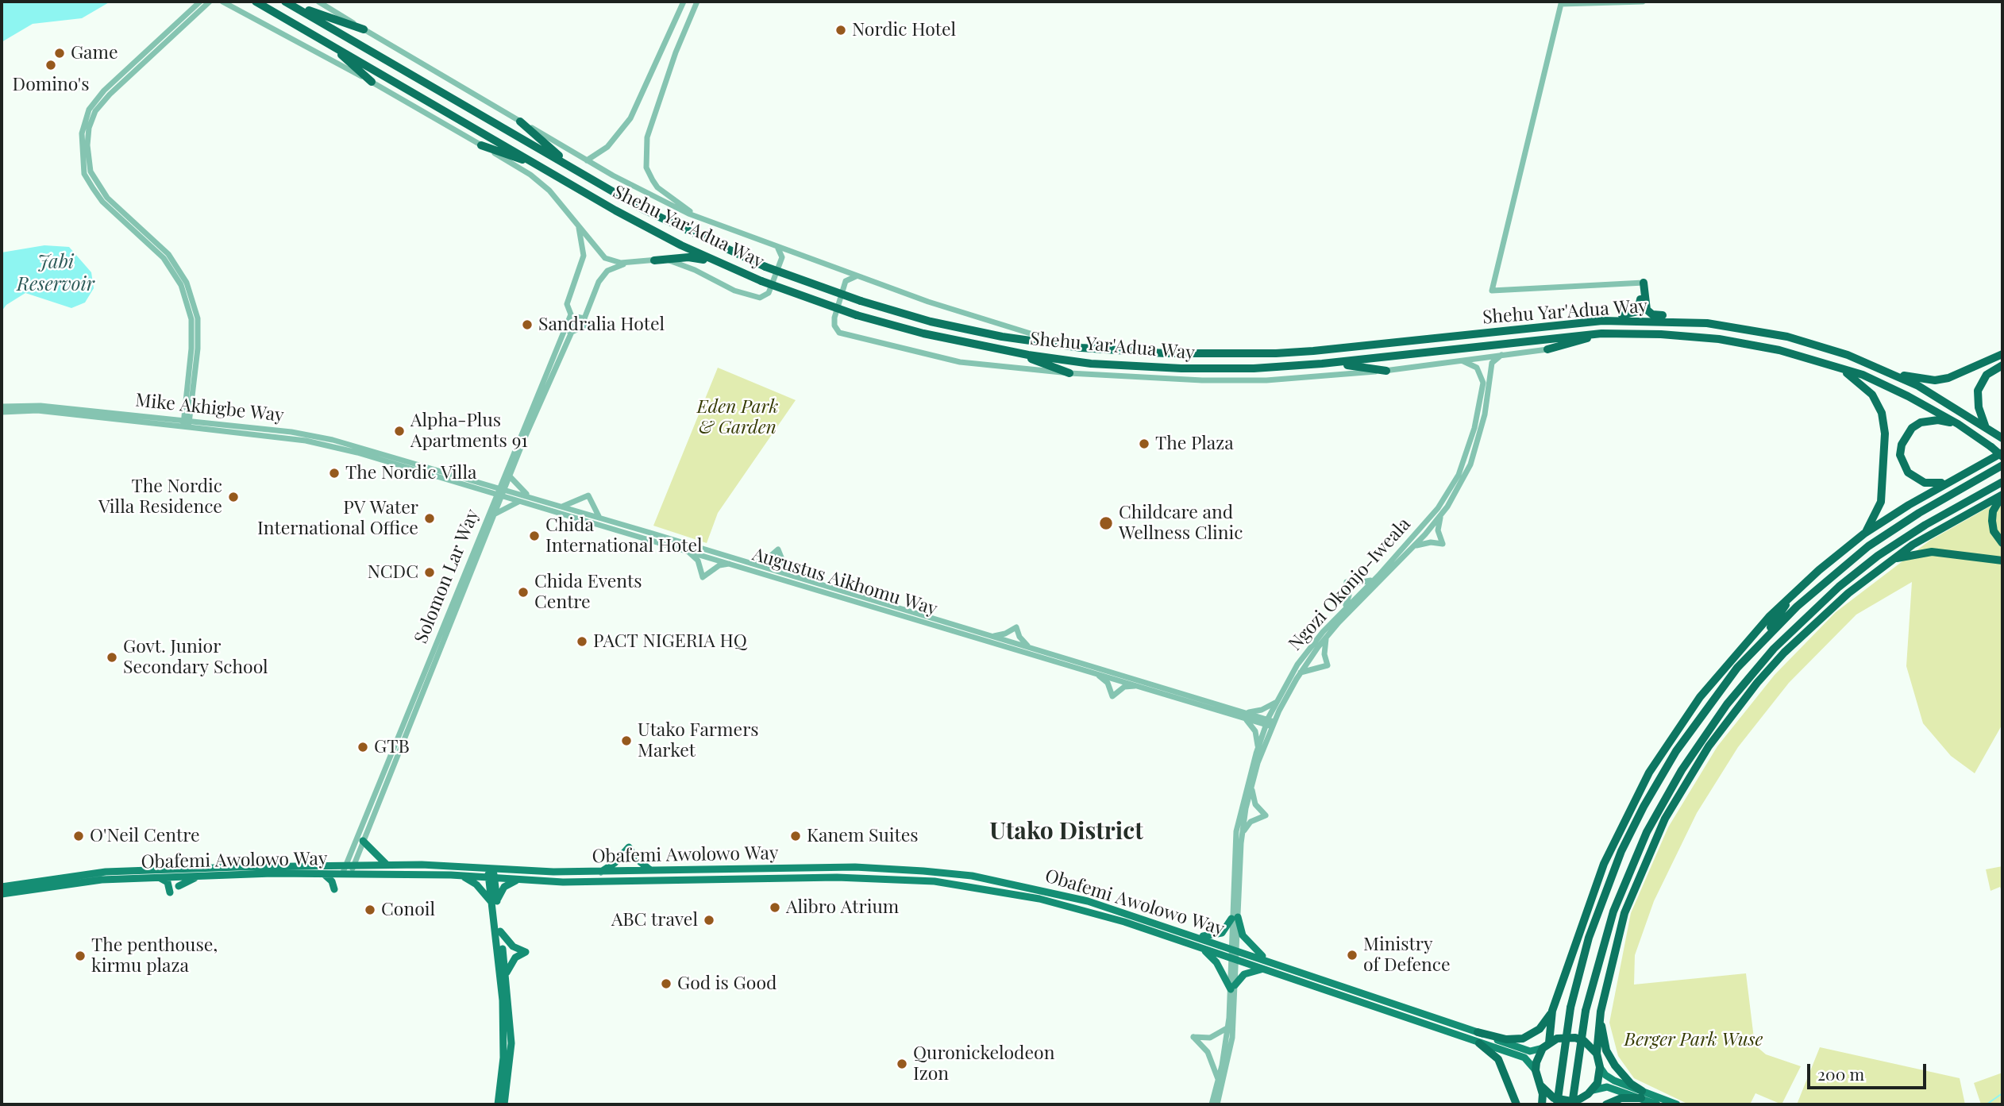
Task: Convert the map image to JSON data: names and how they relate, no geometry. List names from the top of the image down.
{
  "streets": {
    "highway": ["Shehu Yar'Adua Way"],
    "main road": ["Obafemi Awolowo Way"],
    "street": [
      "Mike Akhigbe Way",
      "Solomon Lar Way",
      "Augustus Aikhomu Way",
      "Ngozi Okonjo-Iweala"
    ]
  },
  "crossings": [
    ["Mike Akhigbe Way", "Augustus Aikhomu Way"],
    ["Solomon Lar Way", "Augustus Aikhomu Way"],
    ["Solomon Lar Way", "Obafemi Awolowo Way"],
    ["Augustus Aikhomu Way", "Ngozi Okonjo-Iweala"],
    ["Ngozi Okonjo-Iweala", "Obafemi Awolowo Way"]
  ],
  "districts": ["Utako District"],
  "water": ["Jabi Reservoir"],
  "parks": ["Eden Park & Garden", "Berger Park Wuse"],
  "places": [
    "Nordic Hotel",
    "Game",
    "Domino's",
    "Sandralia Hotel",
    "Alpha-Plus Apartments 91",
    "The Plaza",
    "The Nordic Villa",
    "The Nordic Villa Residence",
    "PV Water International Office",
    "Childcare and Wellness Clinic",
    "Chida International Hotel",
    "NCDC",
    "Chida Events Centre",
    "PACT NIGERIA HQ",
    "Govt. Junior Secondary School",
    "Utako Farmers Market",
    "GTB",
    "O'Neil Centre",
    "Kanem Suites",
    "Alibro Atrium",
    "Conoil",
    "ABC travel",
    "Ministry of Defence",
    "The penthouse, kirmu plaza",
    "God is Good",
    "Quronickelodeon Izon"
  ],
  "scale_bar": "200 m"
}
